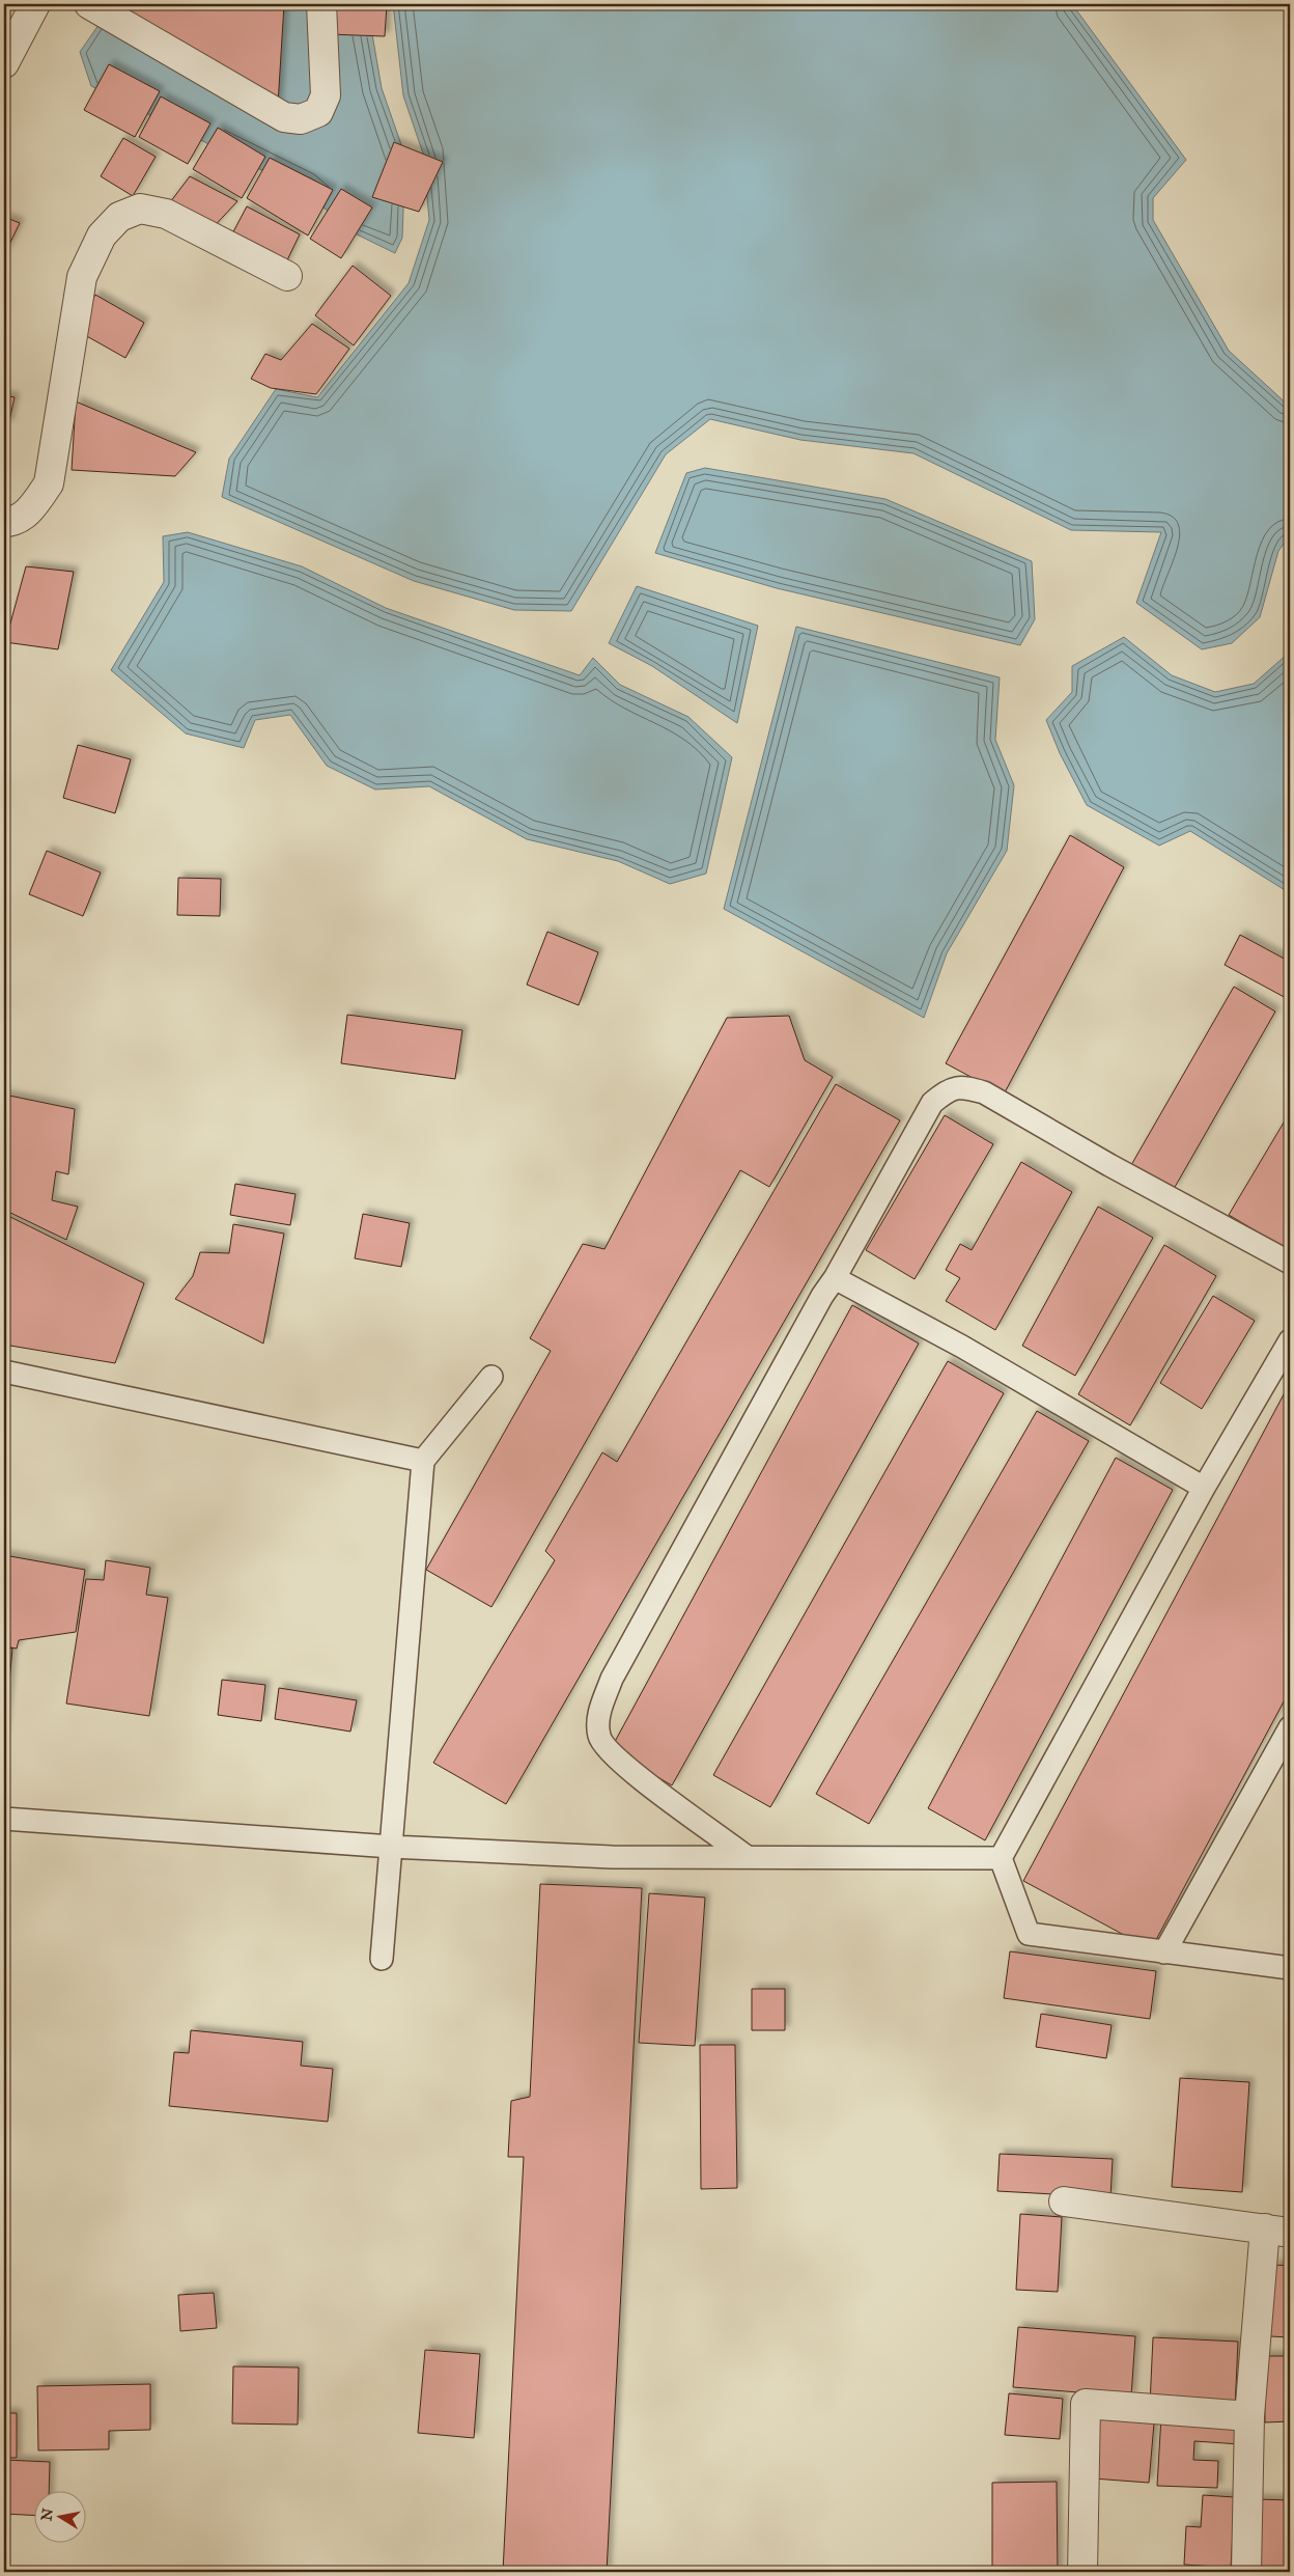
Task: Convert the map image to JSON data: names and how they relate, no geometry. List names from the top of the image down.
{
  "north": "left"
}
